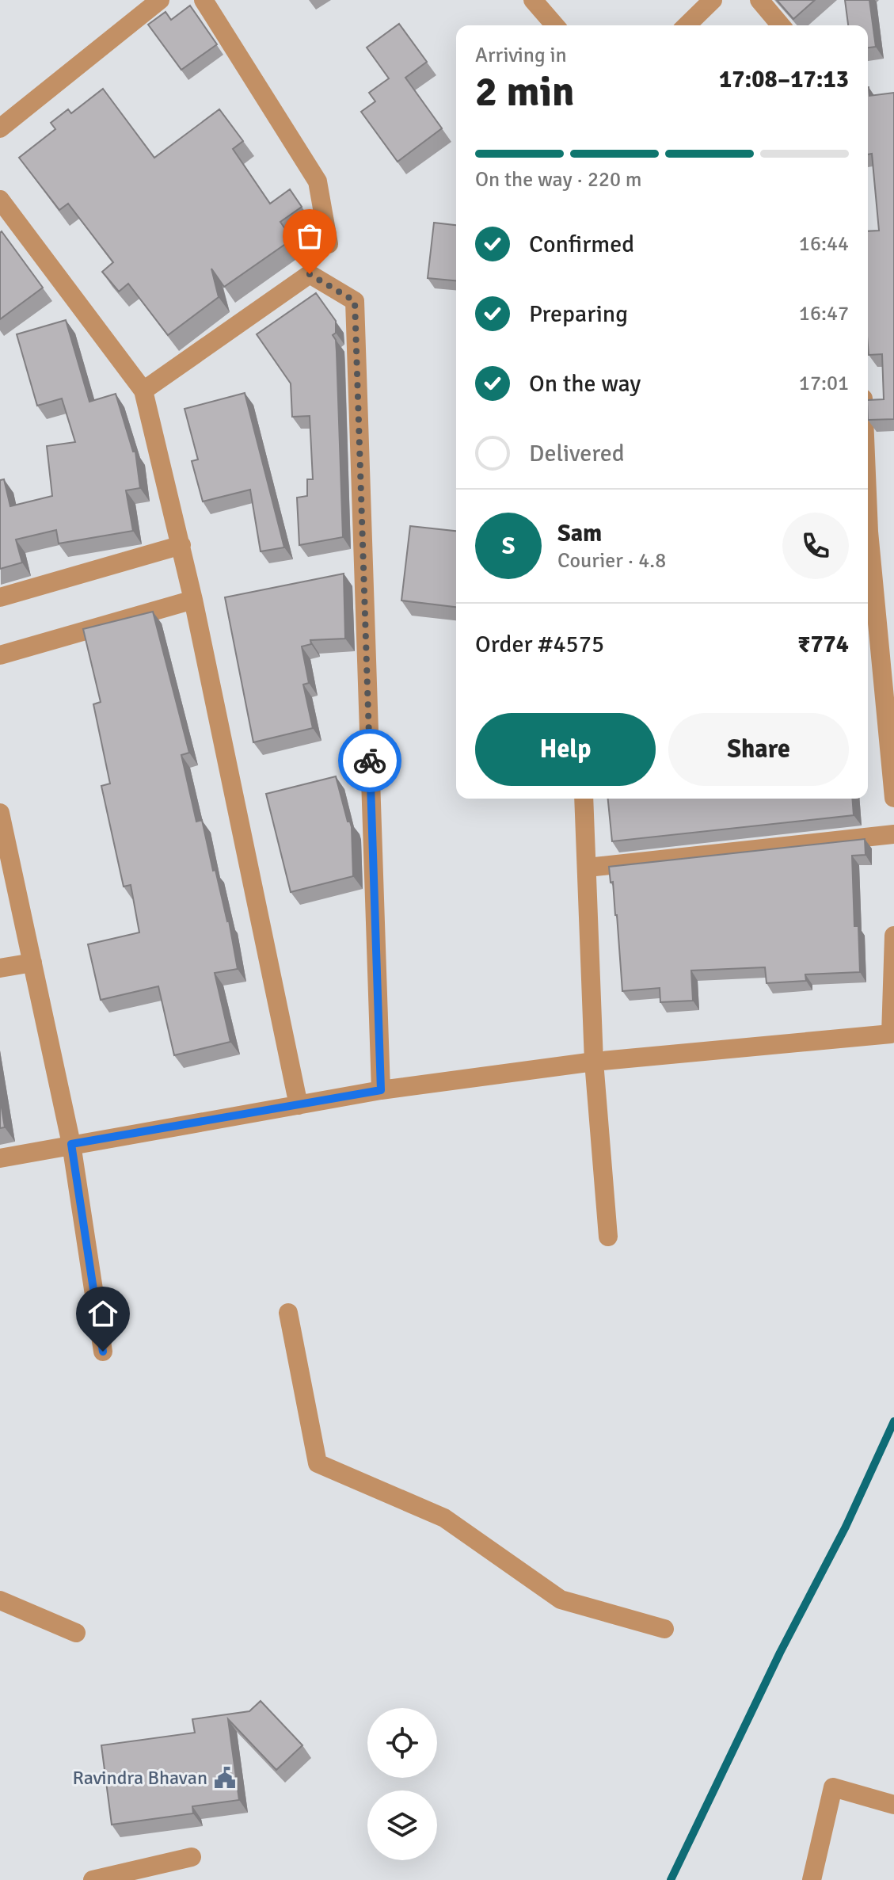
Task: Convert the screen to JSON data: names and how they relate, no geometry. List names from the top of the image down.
{
  "places": {
    "public building": ["Ravindra Bhavan"]
  },
  "page": {
    "heading": ["2 min", "Arriving in", "17:08–17:13"],
    "panel": [
      "Sam",
      "Courier · 4.8",
      "Order #4575",
      "₹774"
    ],
    "bar": "On the way · 220 m",
    "list": [
      ["Confirmed", "16:44"],
      ["Preparing", "16:47"],
      ["On the way", "17:01"],
      "Delivered"
    ],
    "round": "S",
    "buttons": ["Help", "Share"]
  }
}
